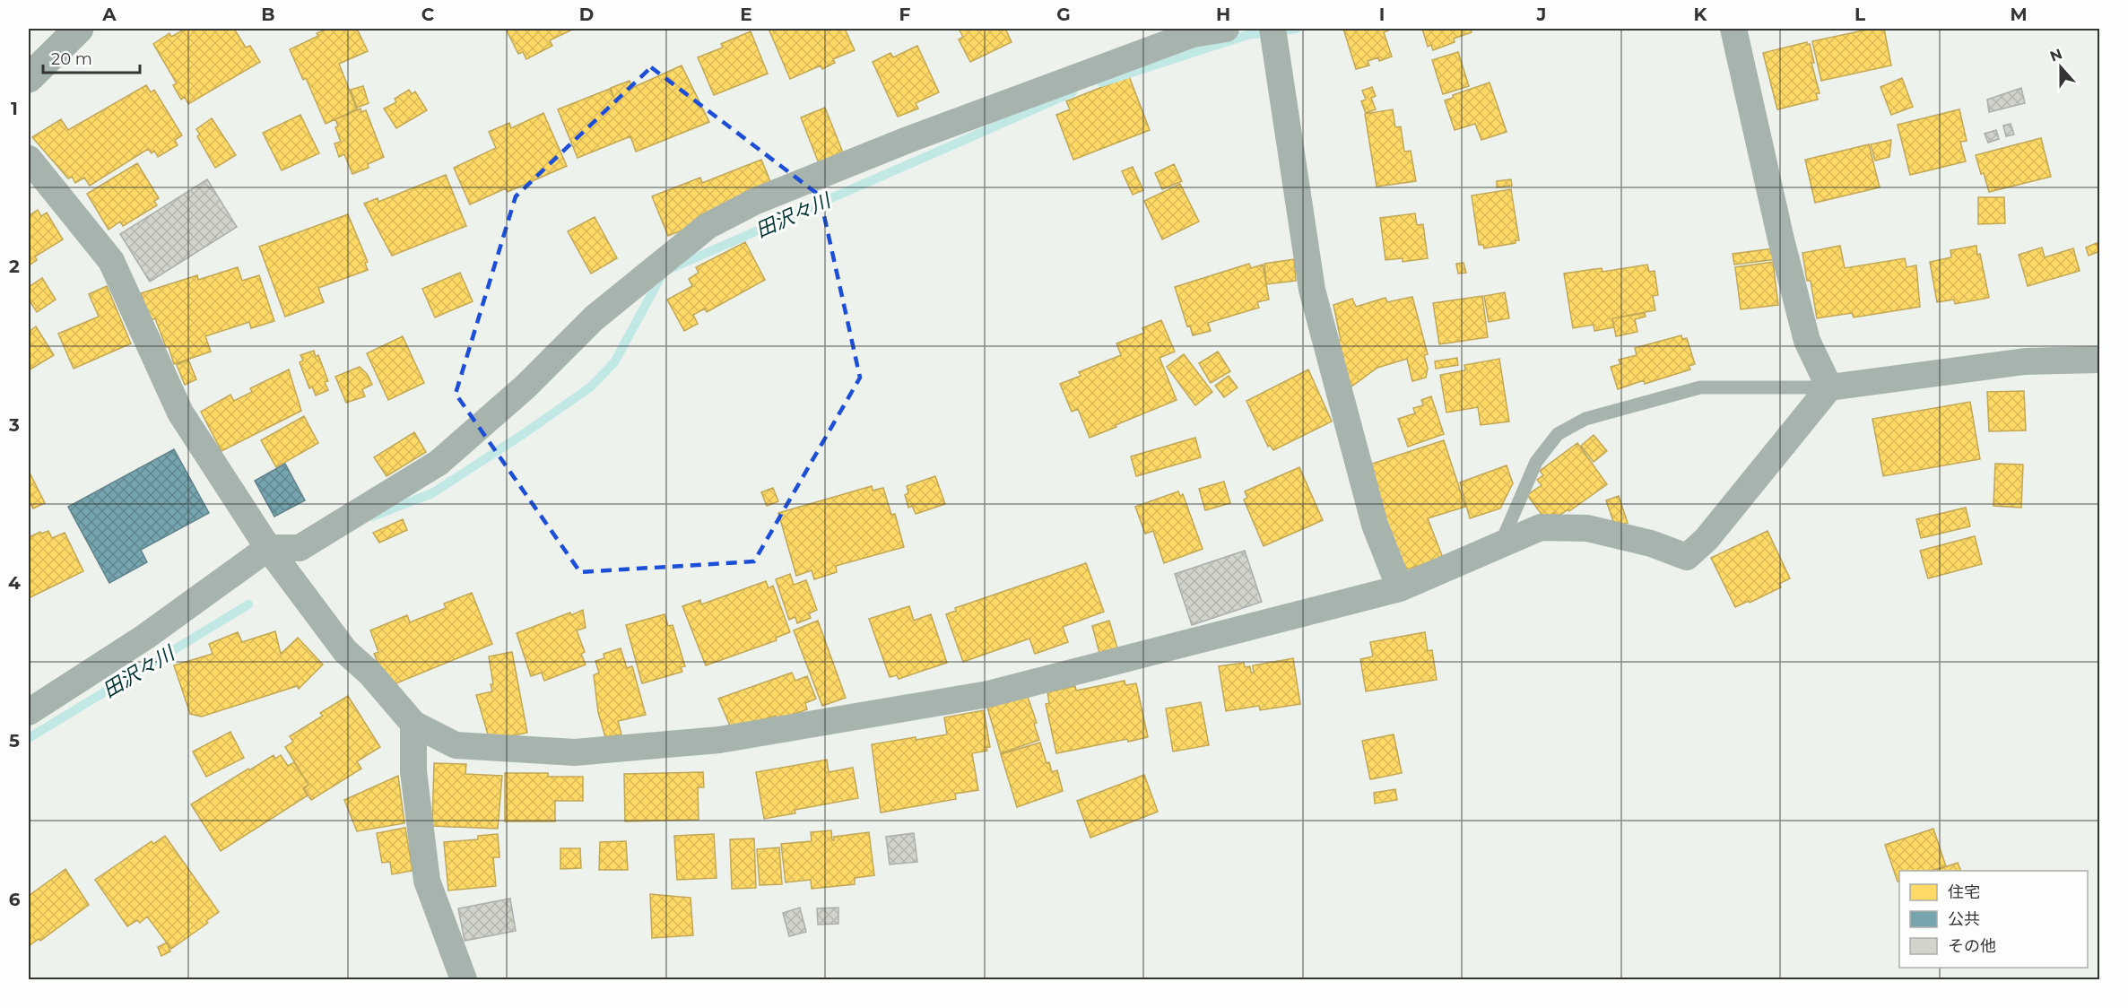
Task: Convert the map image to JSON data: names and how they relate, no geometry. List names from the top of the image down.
{
  "water": ["田沢々川"],
  "legend": ["住宅", "公共", "その他"],
  "scale_bar": "20 m",
  "north": "top",
  "grid": {
    "columns": [
      "A",
      "B",
      "C",
      "D",
      "E",
      "F",
      "G",
      "H",
      "I",
      "J",
      "K",
      "L",
      "M"
    ],
    "rows": [
      "1",
      "2",
      "3",
      "4",
      "5",
      "6"
    ]
  }
}
